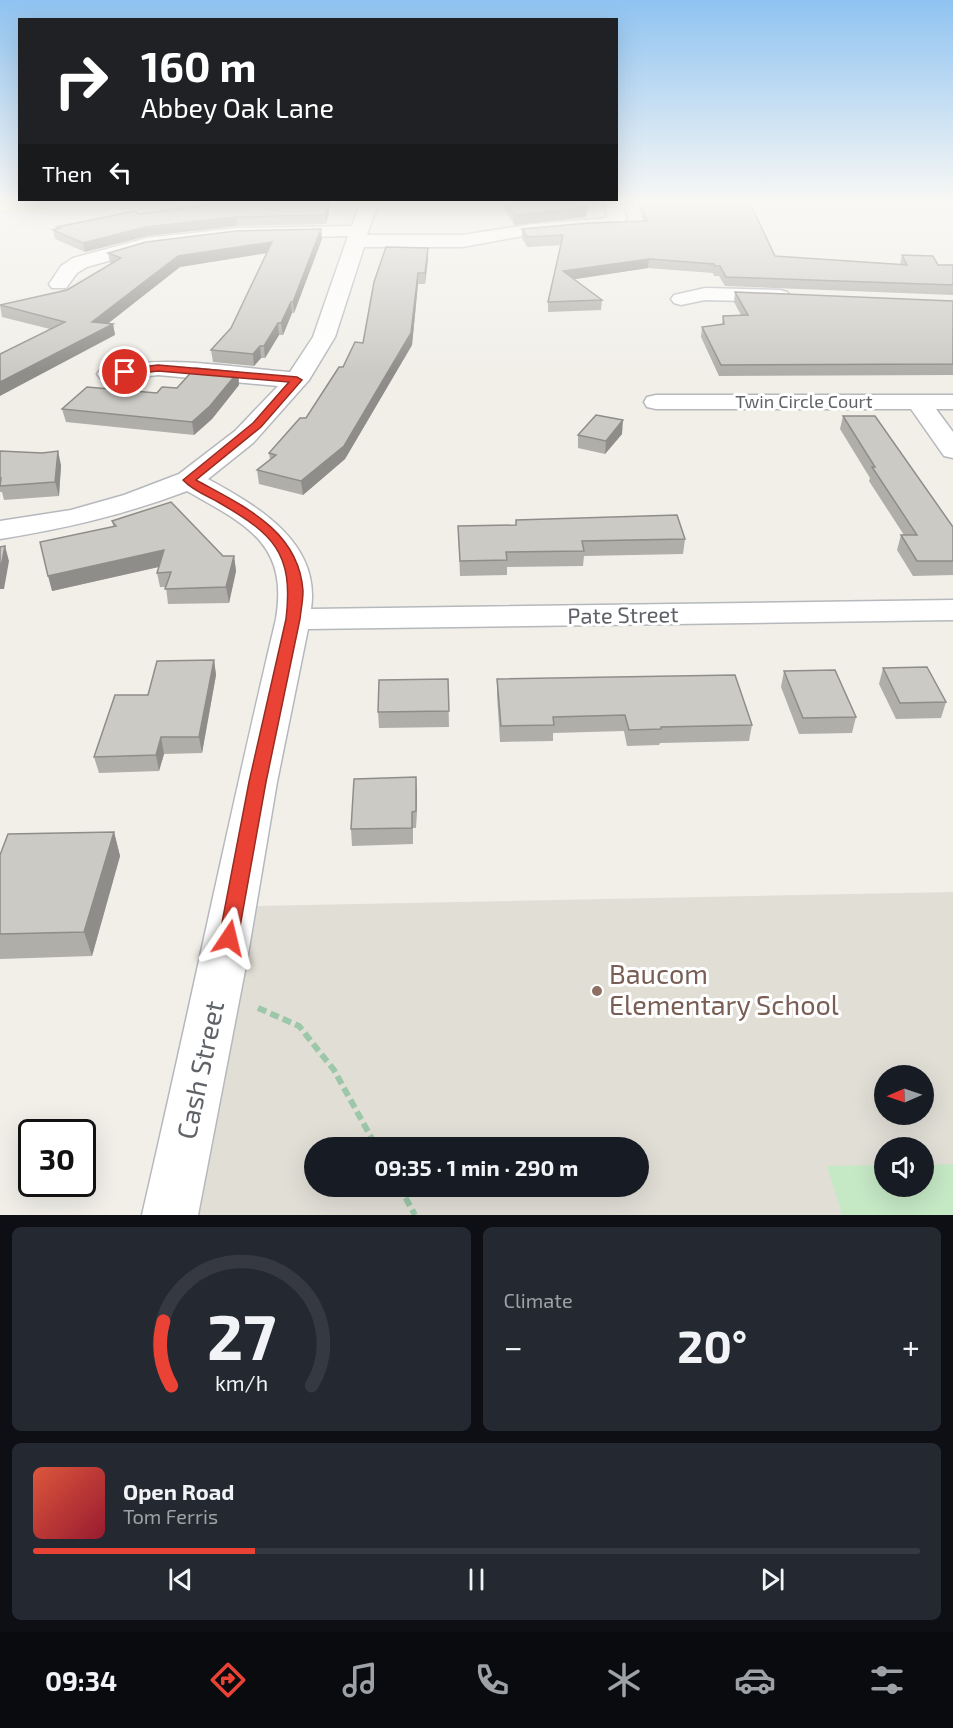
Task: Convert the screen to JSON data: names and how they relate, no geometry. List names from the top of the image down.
{
  "streets": {
    "street": ["Twin Circle Court", "Pate Street", "Cash Street"]
  },
  "crossings": [
    ["Pate Street", "Cash Street"]
  ],
  "places": ["Baucom Elementary School"],
  "north": "left",
  "page": {
    "turn": ["160 m", "Abbey Oak Lane"],
    "then": "Then",
    "limit": "30",
    "trip": "09:35 · 1 min · 290 m",
    "tile": "Climate",
    "heat": ["−", "20°", "+"],
    "song": ["Open Road", "Tom Ferris"],
    "tabs": "09:34",
    "gauge": ["27", "km/h"]
  }
}
